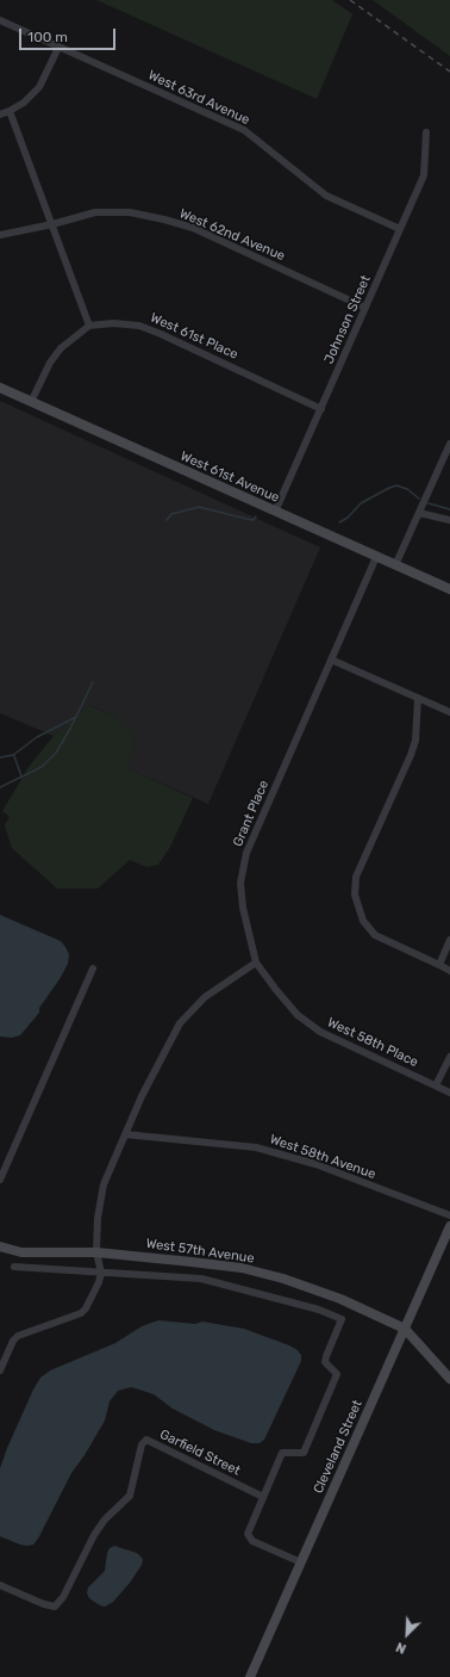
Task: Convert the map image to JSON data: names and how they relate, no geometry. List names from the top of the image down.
{
  "streets": {
    "main road": ["West 61st Avenue", "West 57th Avenue", "Cleveland Street"],
    "street": [
      "West 63rd Avenue",
      "West 62nd Avenue",
      "Johnson Street",
      "West 61st Place",
      "Grant Place",
      "West 58th Place",
      "West 58th Avenue",
      "Garfield Street"
    ]
  },
  "crossings": [
    ["West 63rd Avenue", "Johnson Street"],
    ["West 62nd Avenue", "Johnson Street"],
    ["Johnson Street", "West 61st Place"],
    ["Johnson Street", "West 61st Avenue"],
    ["West 61st Avenue", "Grant Place"],
    ["Grant Place", "West 58th Place"],
    ["West 57th Avenue", "Cleveland Street"]
  ],
  "scale_bar": "100 m",
  "north": "bottom left"
}
